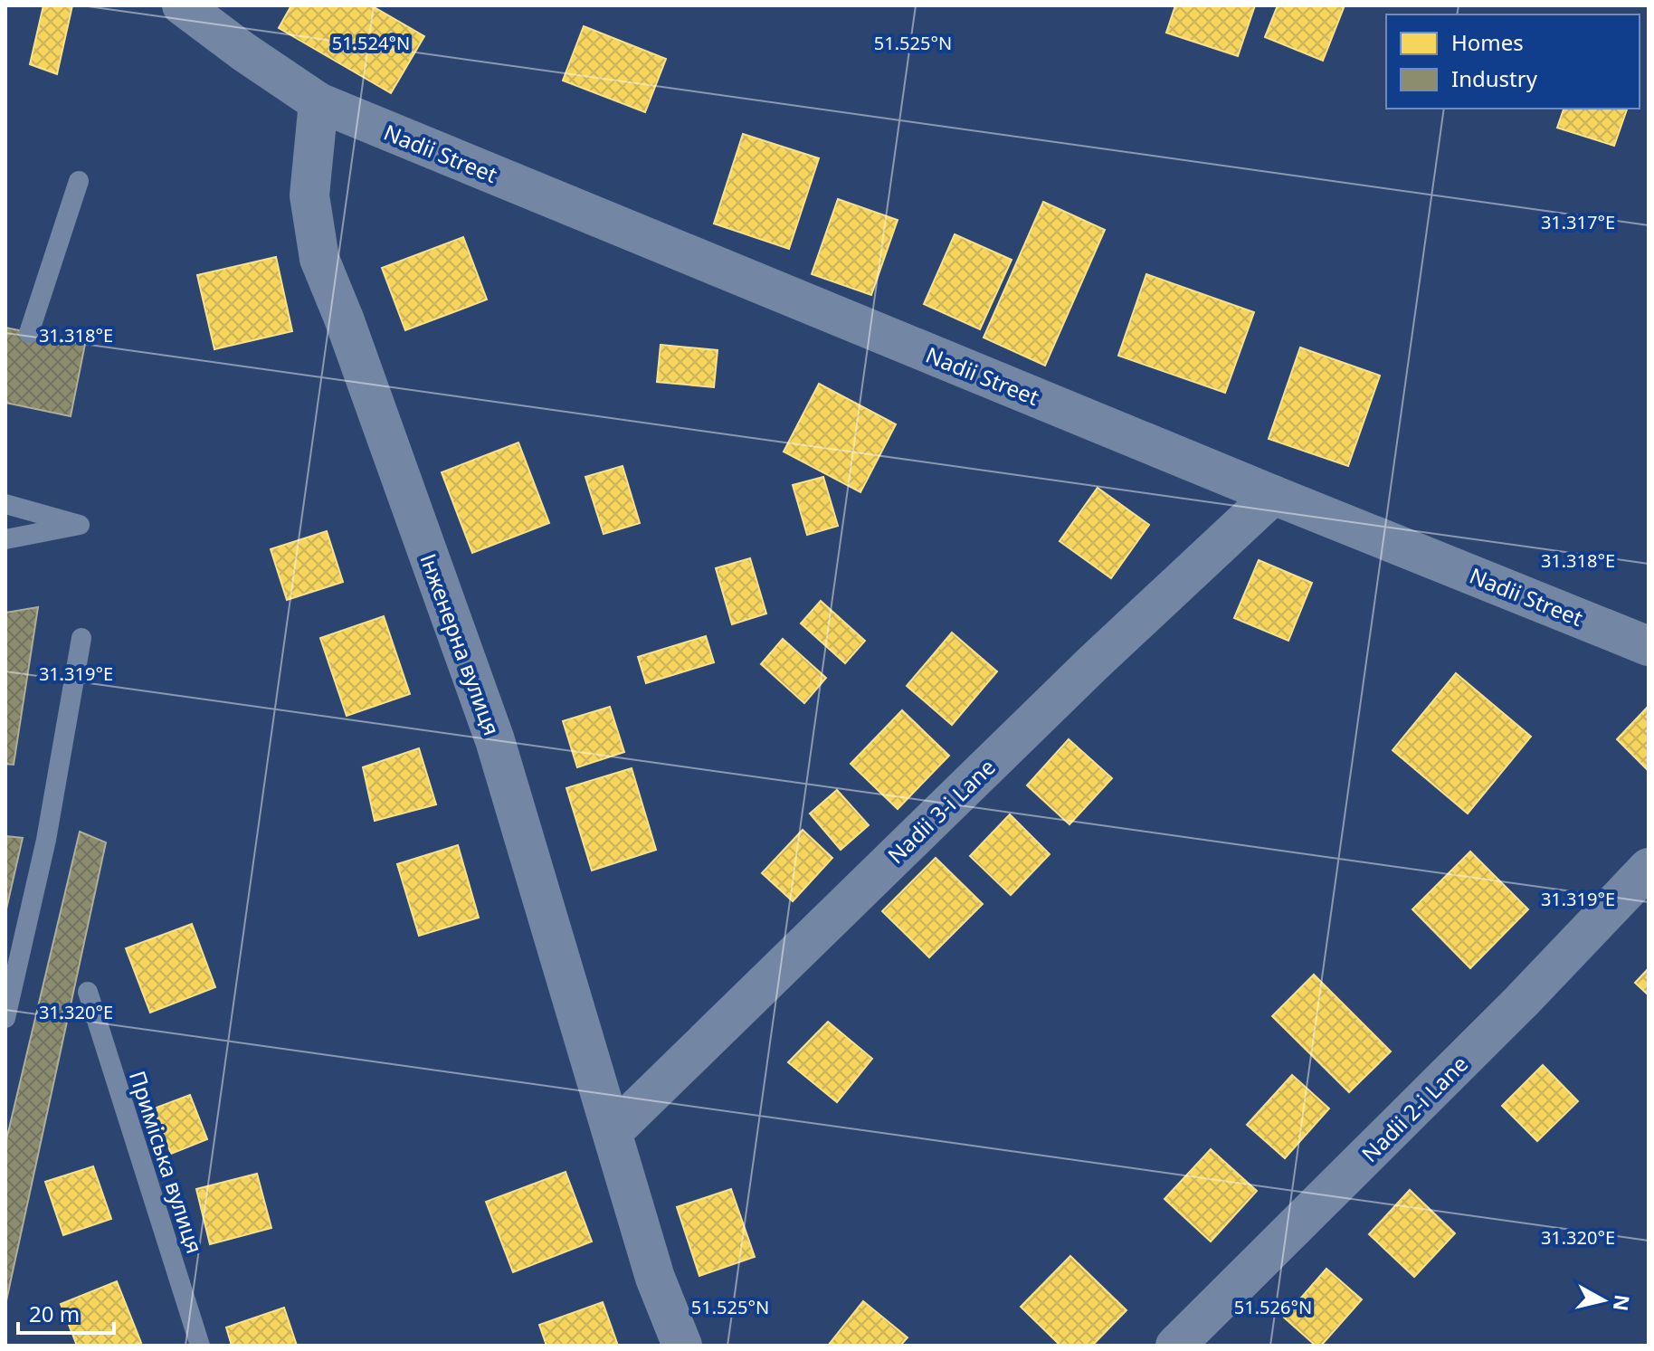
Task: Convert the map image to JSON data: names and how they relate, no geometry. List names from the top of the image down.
{
  "streets": {
    "street": [
      "Nadii Street",
      "Інженерна вулиця",
      "Nadii 3-i Lane",
      "Nadii 2-i Lane"
    ],
    "lane": ["Приміська вулиця"]
  },
  "crossings": [
    ["Nadii Street", "Інженерна вулиця"],
    ["Nadii Street", "Nadii 3-i Lane"],
    ["Інженерна вулиця", "Nadii 3-i Lane"]
  ],
  "legend": ["Homes", "Industry"],
  "scale_bar": "20 m",
  "north": "right",
  "coordinates": [
    "51.524°N",
    "51.525°N",
    "31.317°E",
    "31.318°E",
    "31.319°E",
    "31.320°E",
    "51.526°N"
  ]
}
